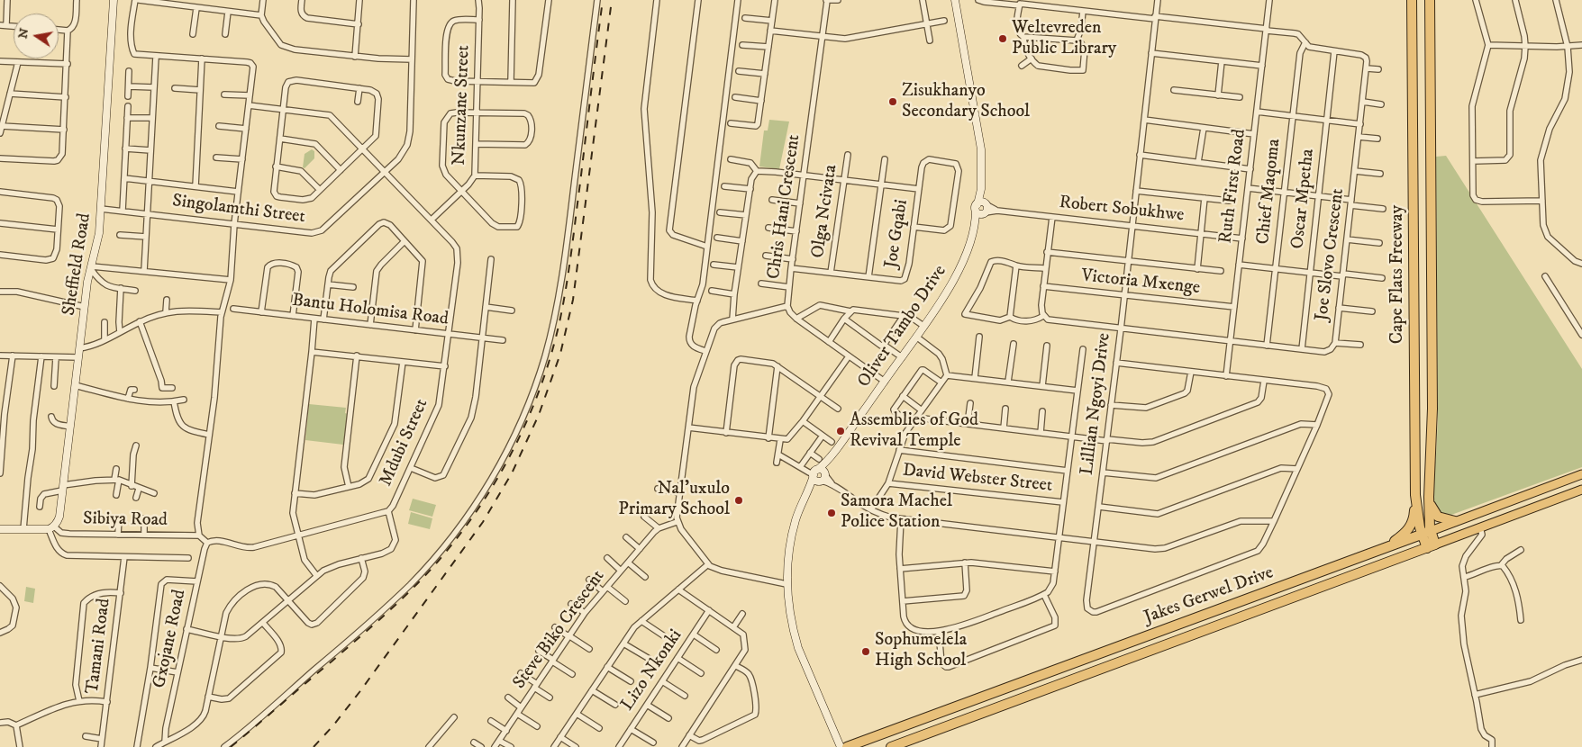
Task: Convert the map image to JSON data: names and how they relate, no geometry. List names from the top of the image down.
{
  "streets": {
    "highway": ["Cape Flats Freeway", "Jakes Gerwel Drive"],
    "street": [
      "Nkunzane Street",
      "Ruth First Road",
      "Chief Maqoma",
      "Oscar Mpetha",
      "Chris Hani Crescent",
      "Singolamthi Street",
      "Robert Sobukhwe",
      "Olga Ncivata",
      "Joe Gqabi",
      "Joe Slovo Crescent",
      "Sheffield Road",
      "Victoria Mxenge",
      "Bantu Holomisa Road",
      "Oliver Tambo Drive",
      "Lillian Ngoyi Drive",
      "Mdubi Street",
      "David Webster Street",
      "Sibiya Road",
      "Steve Biko Crescent",
      "Gxojane Road",
      "Tamani Road",
      "Lizo Nkonki"
    ]
  },
  "crossings": [
    ["Nkunzane Street", "Mdubi Street"],
    ["Ruth First Road", "Robert Sobukhwe"],
    ["Ruth First Road", "Joe Slovo Crescent"],
    ["Ruth First Road", "Victoria Mxenge"],
    ["Chief Maqoma", "Joe Slovo Crescent"],
    ["Oscar Mpetha", "Joe Slovo Crescent"],
    ["Chris Hani Crescent", "Joe Gqabi"],
    ["Chris Hani Crescent", "Oliver Tambo Drive"],
    ["Singolamthi Street", "Sheffield Road"],
    ["Singolamthi Street", "Mdubi Street"],
    ["Robert Sobukhwe", "Oliver Tambo Drive"],
    ["Robert Sobukhwe", "Lillian Ngoyi Drive"],
    ["Olga Ncivata", "Joe Gqabi"],
    ["Joe Slovo Crescent", "Lillian Ngoyi Drive"],
    ["Sheffield Road", "Sibiya Road"],
    ["Cape Flats Freeway", "Jakes Gerwel Drive"],
    ["Victoria Mxenge", "Lillian Ngoyi Drive"],
    ["Bantu Holomisa Road", "Mdubi Street"],
    ["Mdubi Street", "Gxojane Road"]
  ],
  "places": [
    "Weltevreden Public Library",
    "Zisukhanyo Secondary School",
    "Assemblies of God Revival Temple",
    "Nal'uxulo Primary School",
    "Samora Machel Police Station",
    "Sophumelela High School"
  ],
  "north": "left"
}
